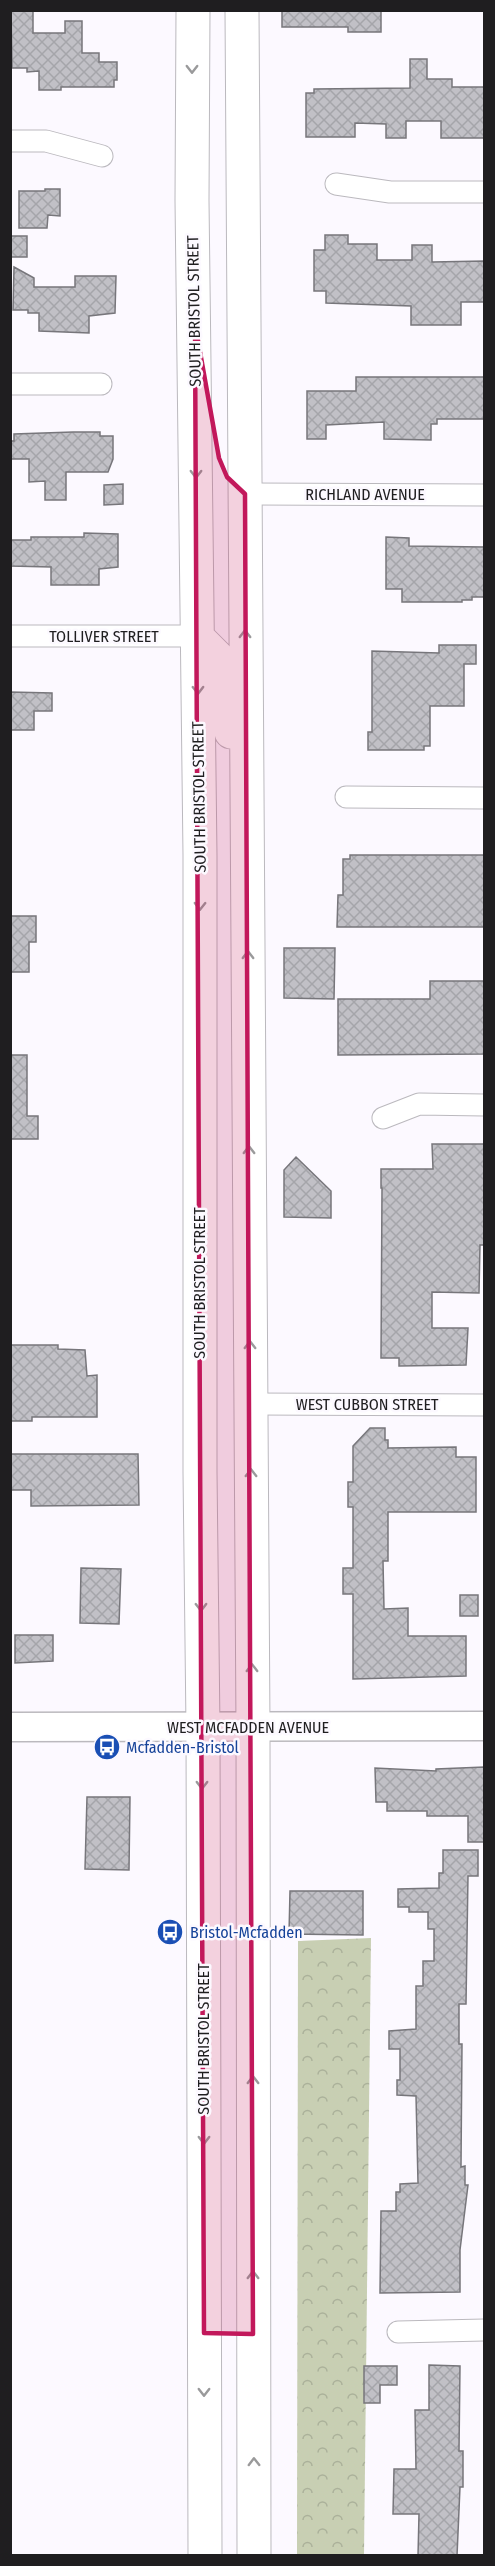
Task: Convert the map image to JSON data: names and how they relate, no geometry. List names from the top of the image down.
{
  "streets": {
    "main road": ["SOUTH BRISTOL STREET"],
    "street": [
      "RICHLAND AVENUE",
      "TOLLIVER STREET",
      "WEST CUBBON STREET",
      "WEST MCFADDEN AVENUE"
    ]
  },
  "crossings": [
    ["SOUTH BRISTOL STREET", "TOLLIVER STREET"],
    ["SOUTH BRISTOL STREET", "WEST MCFADDEN AVENUE"]
  ],
  "places": {
    "bus stop": ["Mcfadden-Bristol", "Bristol-Mcfadden"]
  }
}
